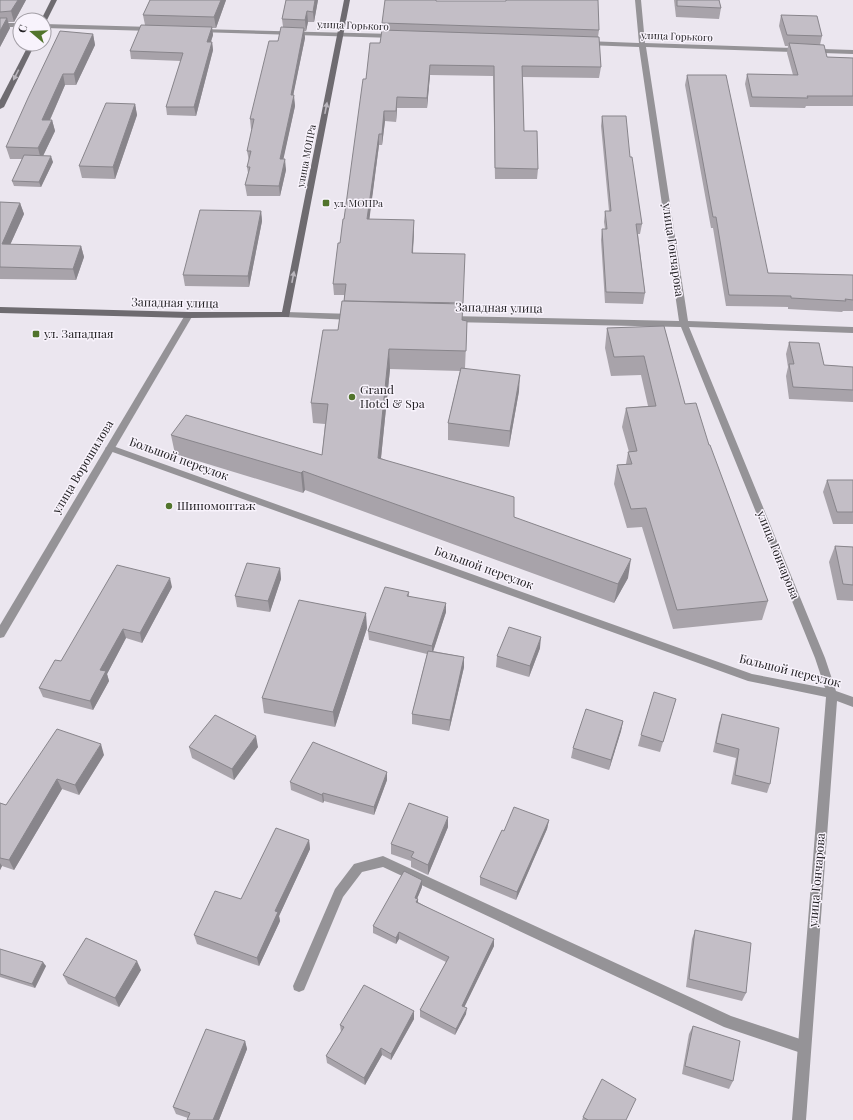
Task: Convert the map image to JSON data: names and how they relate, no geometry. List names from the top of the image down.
{
  "streets": {
    "main road": ["улица МОПРа", "Западная улица"],
    "street": [
      "улица Горького",
      "улица Гончарова",
      "Большой переулок",
      "улица Ворошилова"
    ]
  },
  "crossings": [
    ["улица Горького", "улица МОПРа"],
    ["улица Горького", "улица Гончарова"],
    ["улица МОПРа", "Западная улица"],
    ["улица Гончарова", "Западная улица"],
    ["улица Гончарова", "Большой переулок"],
    ["Западная улица", "улица Ворошилова"],
    ["Большой переулок", "улица Ворошилова"]
  ],
  "one_way": ["улица МОПРа"],
  "places": {
    "transit": ["ул. МОПРа", "ул. Западная"],
    "other": ["Grand Hotel & Spa", "Шиномонтаж"]
  },
  "north": "left"
}
